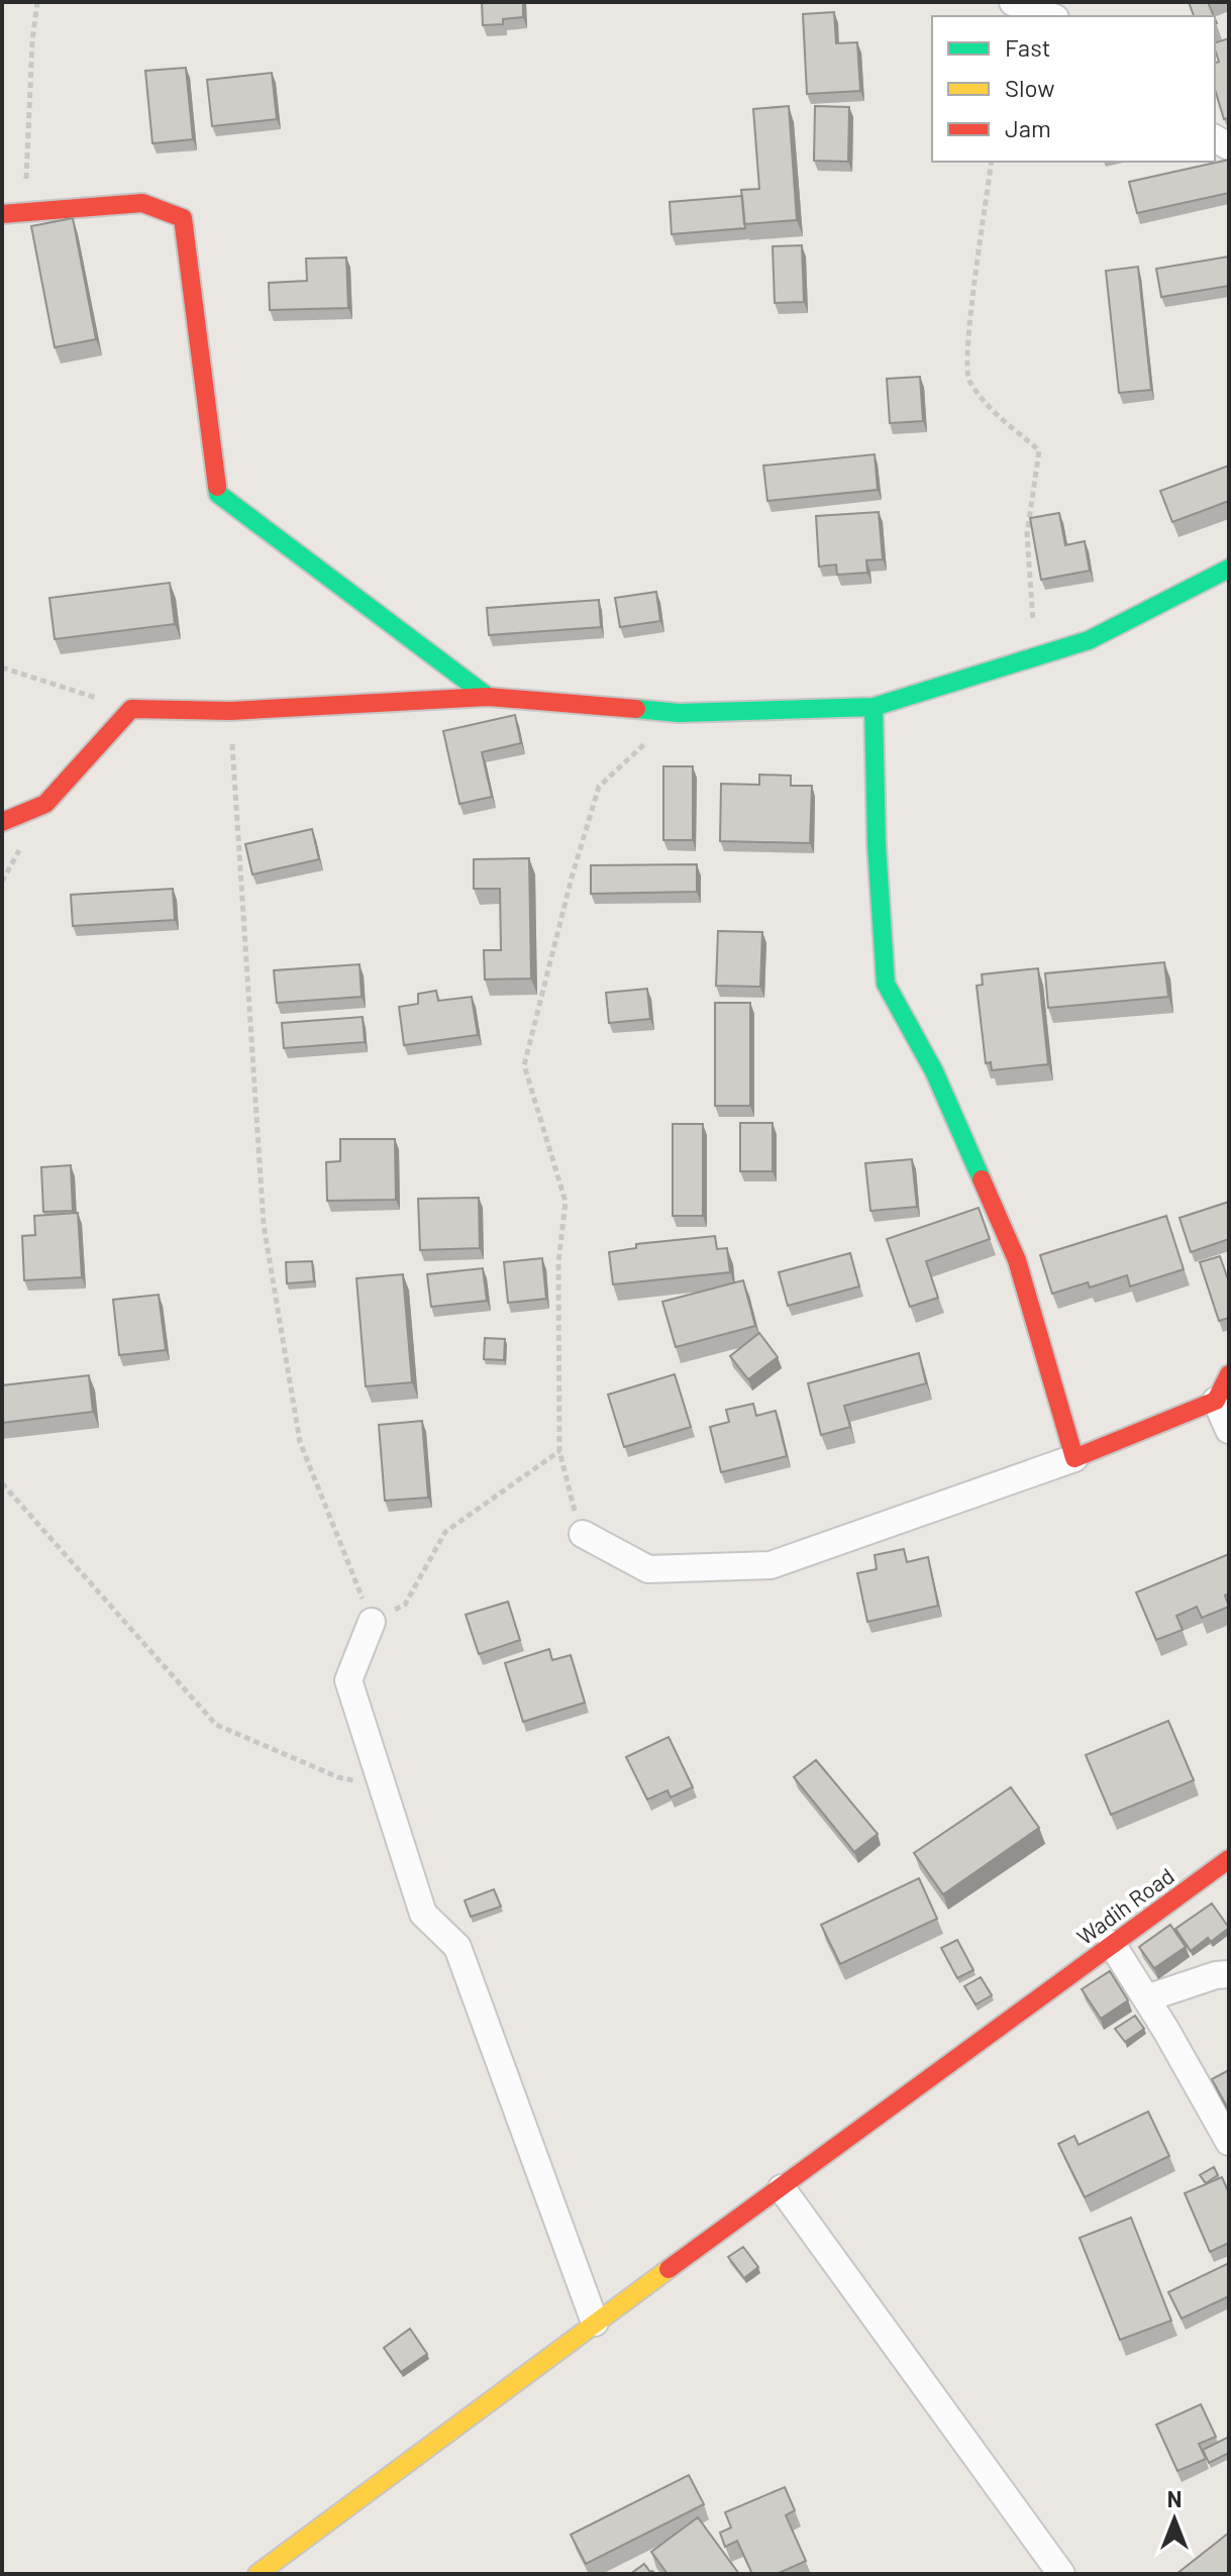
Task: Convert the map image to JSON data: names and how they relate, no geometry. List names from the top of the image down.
{
  "streets": {
    "street": ["Wadih Road"]
  },
  "legend": ["Fast", "Slow", "Jam"],
  "north": "top"
}
